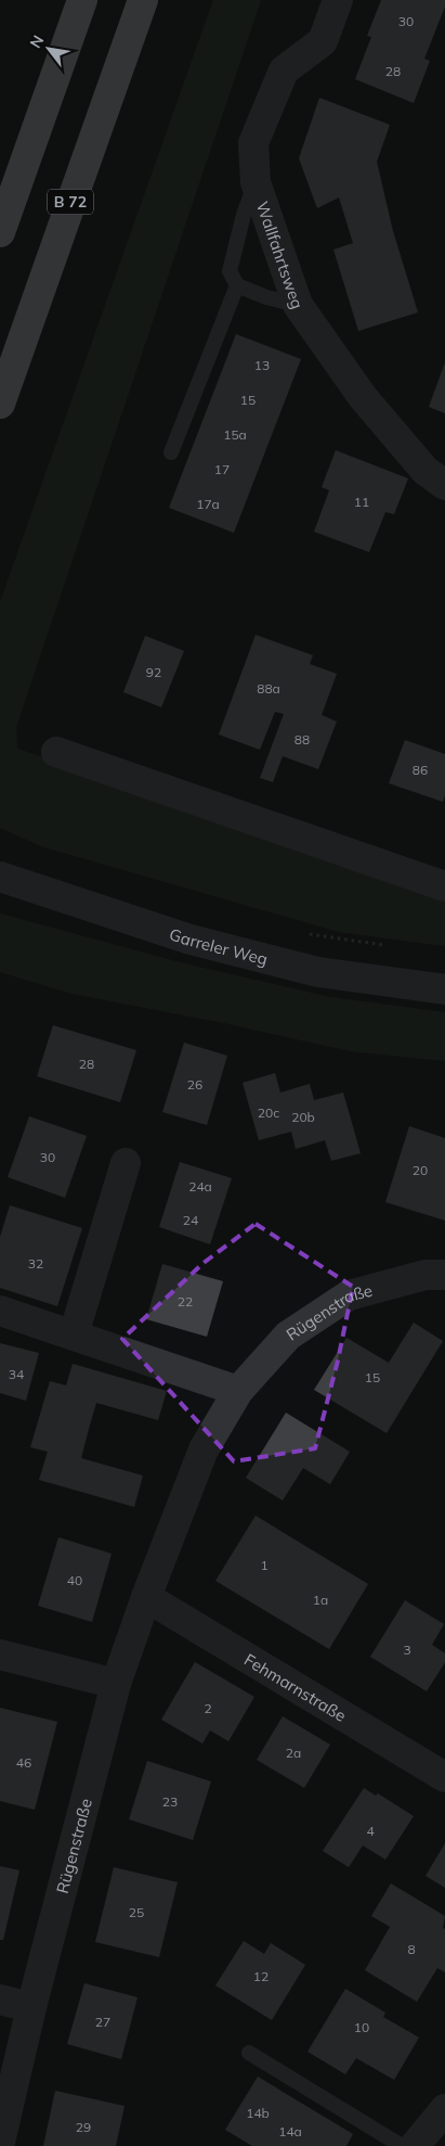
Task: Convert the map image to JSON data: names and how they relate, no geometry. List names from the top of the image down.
{
  "streets": {
    "highway": ["B 72"],
    "street": [
      "Wallfahrtsweg",
      "Garreler Weg",
      "Rügenstraße",
      "Fehmarnstraße"
    ]
  },
  "crossings": [
    ["Rügenstraße", "Fehmarnstraße"]
  ],
  "house_numbers": [
    "30",
    "28",
    "13",
    "15",
    "15a",
    "17",
    "11",
    "17a",
    "92",
    "88a",
    "88",
    "86",
    "28",
    "26",
    "20c",
    "20b",
    "30",
    "20",
    "24a",
    "24",
    "32",
    "22",
    "34",
    "15",
    "1",
    "40",
    "1a",
    "3",
    "2",
    "2a",
    "46",
    "23",
    "4",
    "25",
    "8",
    "12",
    "27",
    "10",
    "14b",
    "29",
    "14a"
  ],
  "north": "top left"
}
